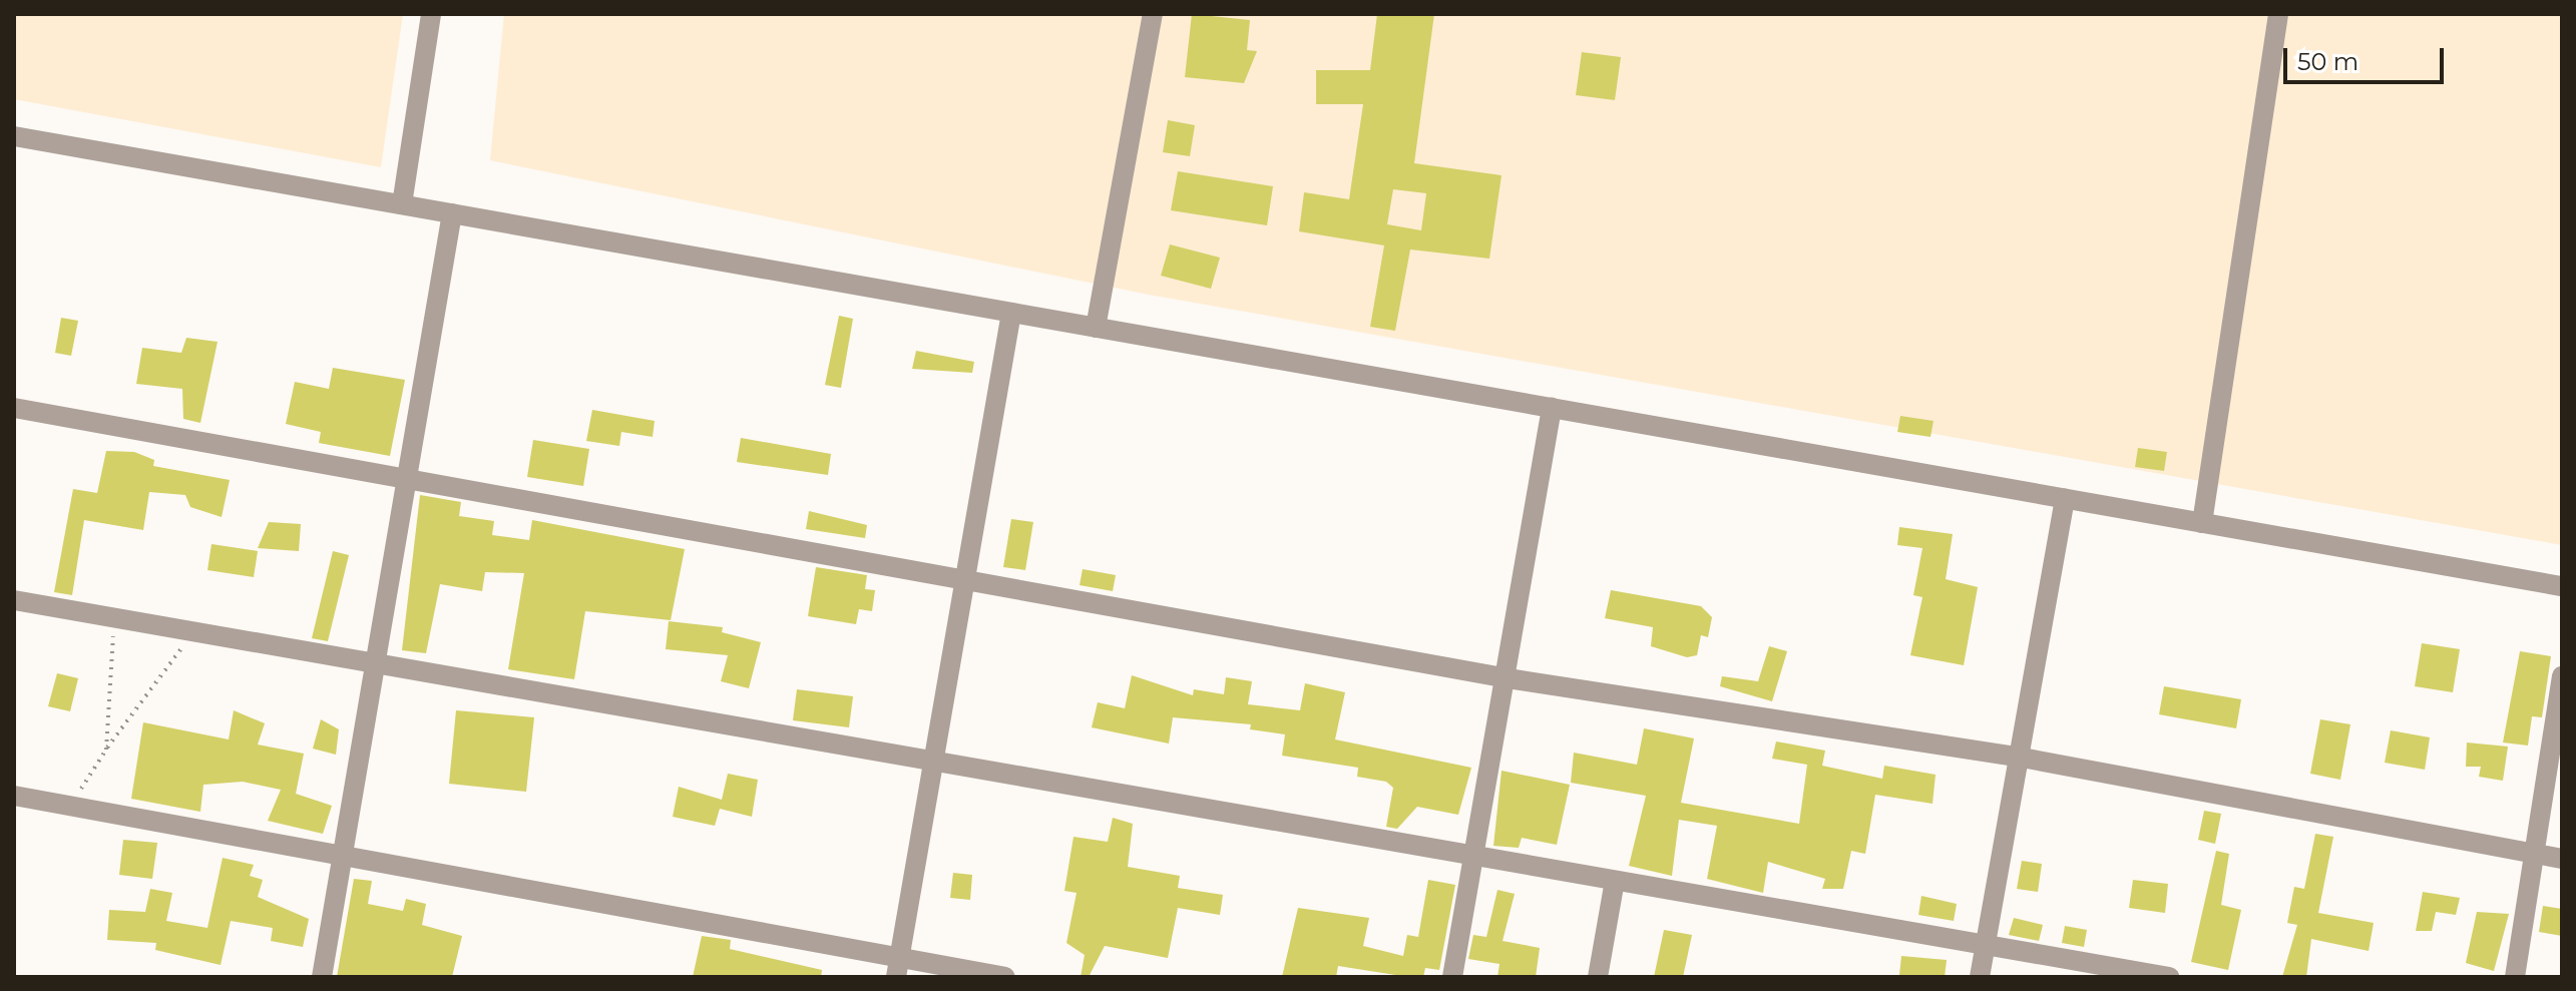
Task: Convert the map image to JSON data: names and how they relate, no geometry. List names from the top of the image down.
{
  "scale_bar": "50 m"
}
